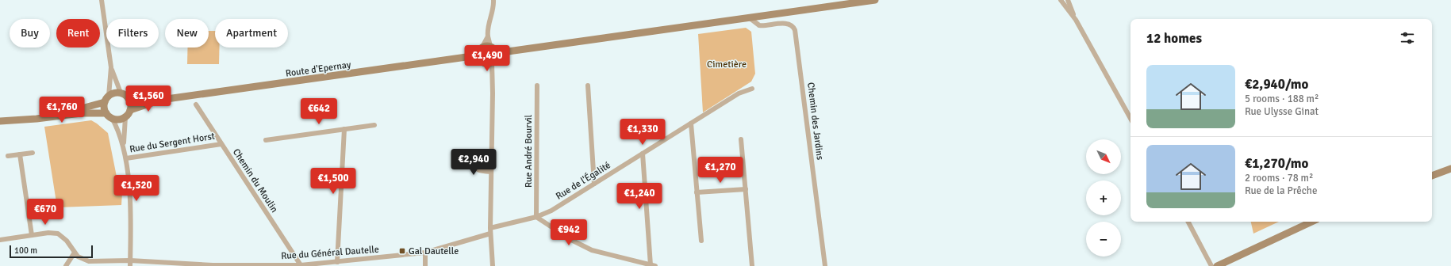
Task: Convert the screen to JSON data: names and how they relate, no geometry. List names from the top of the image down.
{
  "streets": {
    "main road": ["Route d'Epernay"],
    "street": [
      "Chemin des Jardins",
      "Rue du Sergent Horst",
      "Rue André Bourvil",
      "Chemin du Moulin",
      "Rue de l'Égalité",
      "Rue du Général Dautelle"
    ]
  },
  "crossings": [
    ["Rue du Sergent Horst", "Chemin du Moulin"],
    ["Rue André Bourvil", "Rue de l'Égalité"],
    ["Rue André Bourvil", "Rue du Général Dautelle"],
    ["Chemin du Moulin", "Rue du Général Dautelle"],
    ["Rue de l'Égalité", "Rue du Général Dautelle"]
  ],
  "parks": ["Cimetière"],
  "places": {
    "transit": ["Gal Dautelle"]
  },
  "scale_bar": "100 m",
  "north": "bottom right",
  "page": {
    "chip": [
      "Buy",
      "Rent",
      "Filters",
      "New",
      "Apartment"
    ],
    "heading": "12 homes",
    "price": [
      "€1,490",
      "€1,560",
      "€1,760",
      "€642",
      "€1,330",
      "€2,940",
      "€1,270",
      "€1,500",
      "€1,520",
      "€1,240",
      "€670",
      "€942"
    ],
    "list": [
      {
        "name": "€2,940/mo",
        "note": "5 rooms · 188 m² · Rue Ulysse Ginat"
      },
      {
        "name": "€1,270/mo",
        "note": "2 rooms · 78 m² · Rue de la Prêche"
      }
    ],
    "map_buttons": ["+", "−"],
    "scale": "100 m"
  }
}
